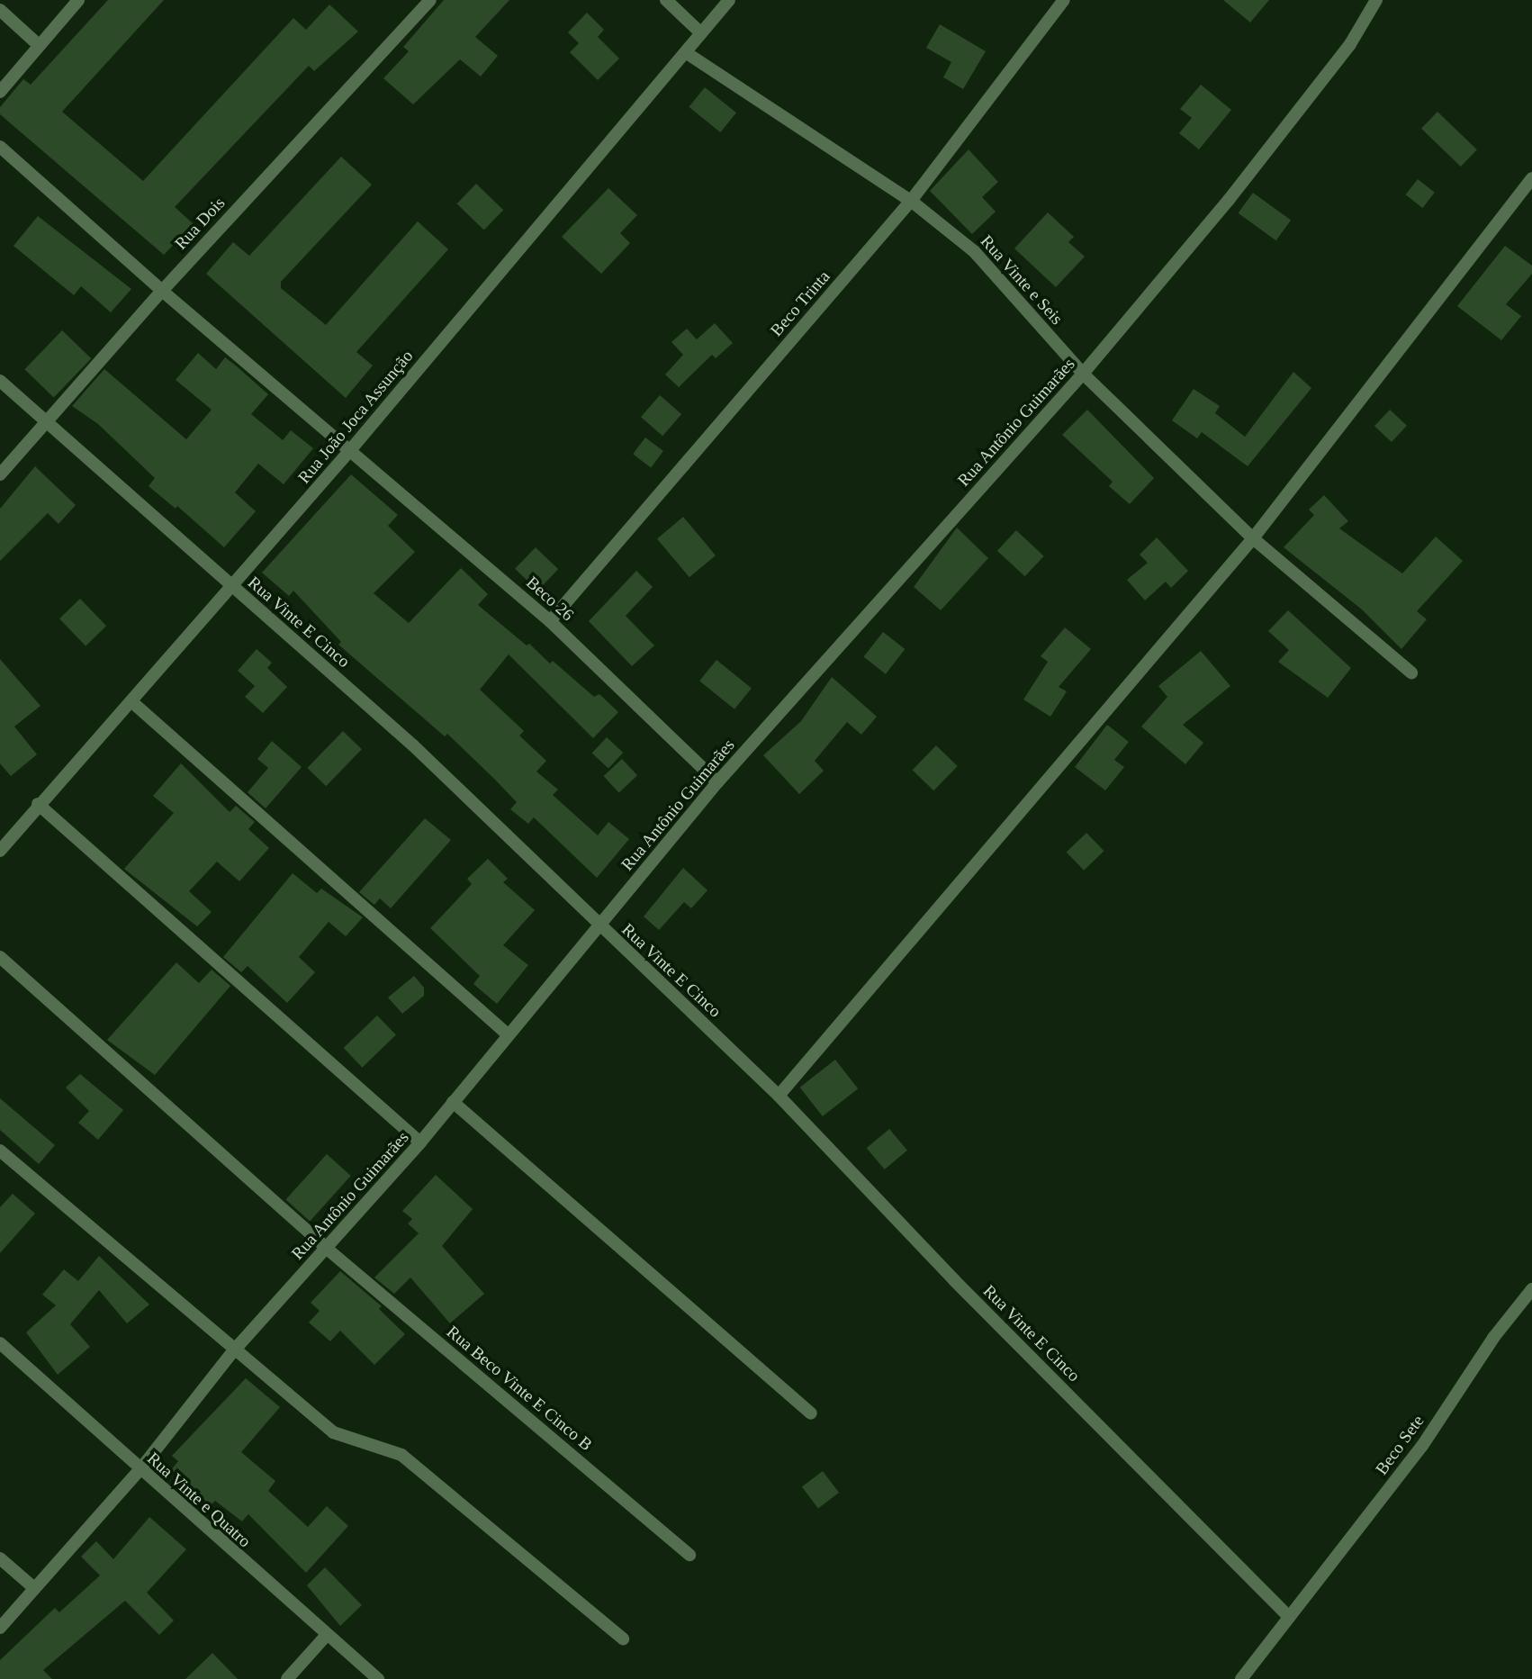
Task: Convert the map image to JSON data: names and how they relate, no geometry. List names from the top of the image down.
{
  "streets": {
    "street": [
      "Rua Dois",
      "Rua Vinte e Seis",
      "Beco Trinta",
      "Rua João Joca Assunção",
      "Rua Antônio Guimarães",
      "Beco 26",
      "Rua Vinte E Cinco",
      "Rua Beco Vinte E Cinco B",
      "Beco Sete",
      "Rua Vinte e Quatro"
    ]
  },
  "crossings": [
    ["Rua Dois", "Beco 26"],
    ["Rua Dois", "Rua Vinte E Cinco"],
    ["Rua Vinte e Seis", "Beco Trinta"],
    ["Rua Vinte e Seis", "Rua João Joca Assunção"],
    ["Rua Vinte e Seis", "Rua Antônio Guimarães"],
    ["Beco Trinta", "Beco 26"],
    ["Rua João Joca Assunção", "Beco 26"],
    ["Rua João Joca Assunção", "Rua Vinte E Cinco"],
    ["Rua Antônio Guimarães", "Beco 26"],
    ["Rua Antônio Guimarães", "Rua Vinte E Cinco"],
    ["Rua Antônio Guimarães", "Rua Beco Vinte E Cinco B"],
    ["Rua Antônio Guimarães", "Rua Vinte e Quatro"],
    ["Rua Vinte E Cinco", "Beco Sete"]
  ]
}
